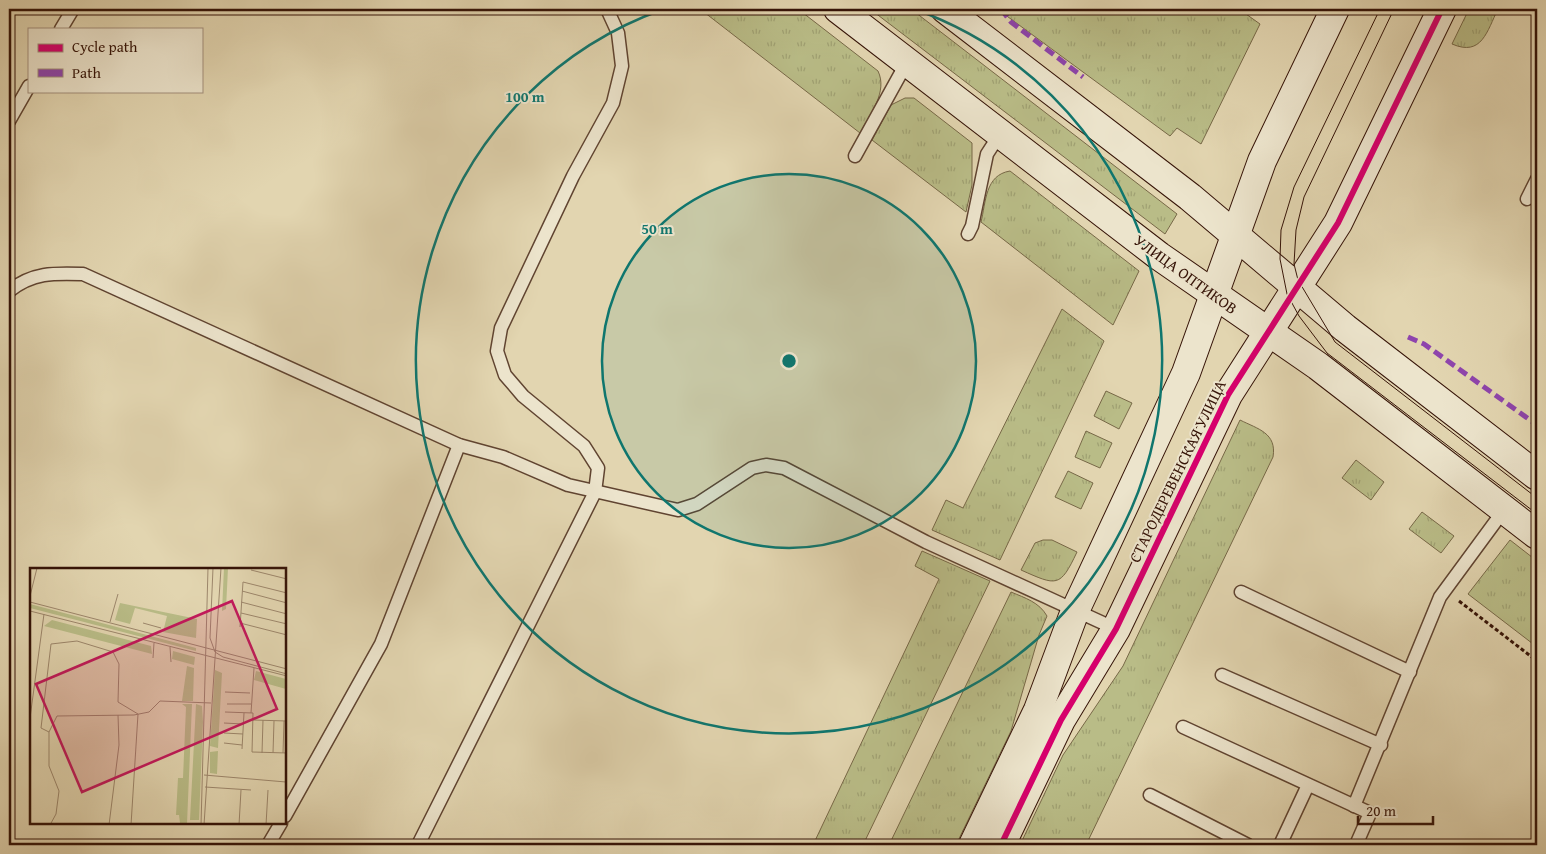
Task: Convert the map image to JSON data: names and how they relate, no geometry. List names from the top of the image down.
{
  "streets": {
    "street": ["УЛИЦА ОПТИКОВ", "СТАРОДЕРЕВЕНСКАЯ УЛИЦА"]
  },
  "crossings": [
    ["УЛИЦА ОПТИКОВ", "СТАРОДЕРЕВЕНСКАЯ УЛИЦА"]
  ],
  "legend": ["Cycle path", "Path"],
  "scale_bar": "20 m",
  "rings": ["100 m", "50 m"]
}
